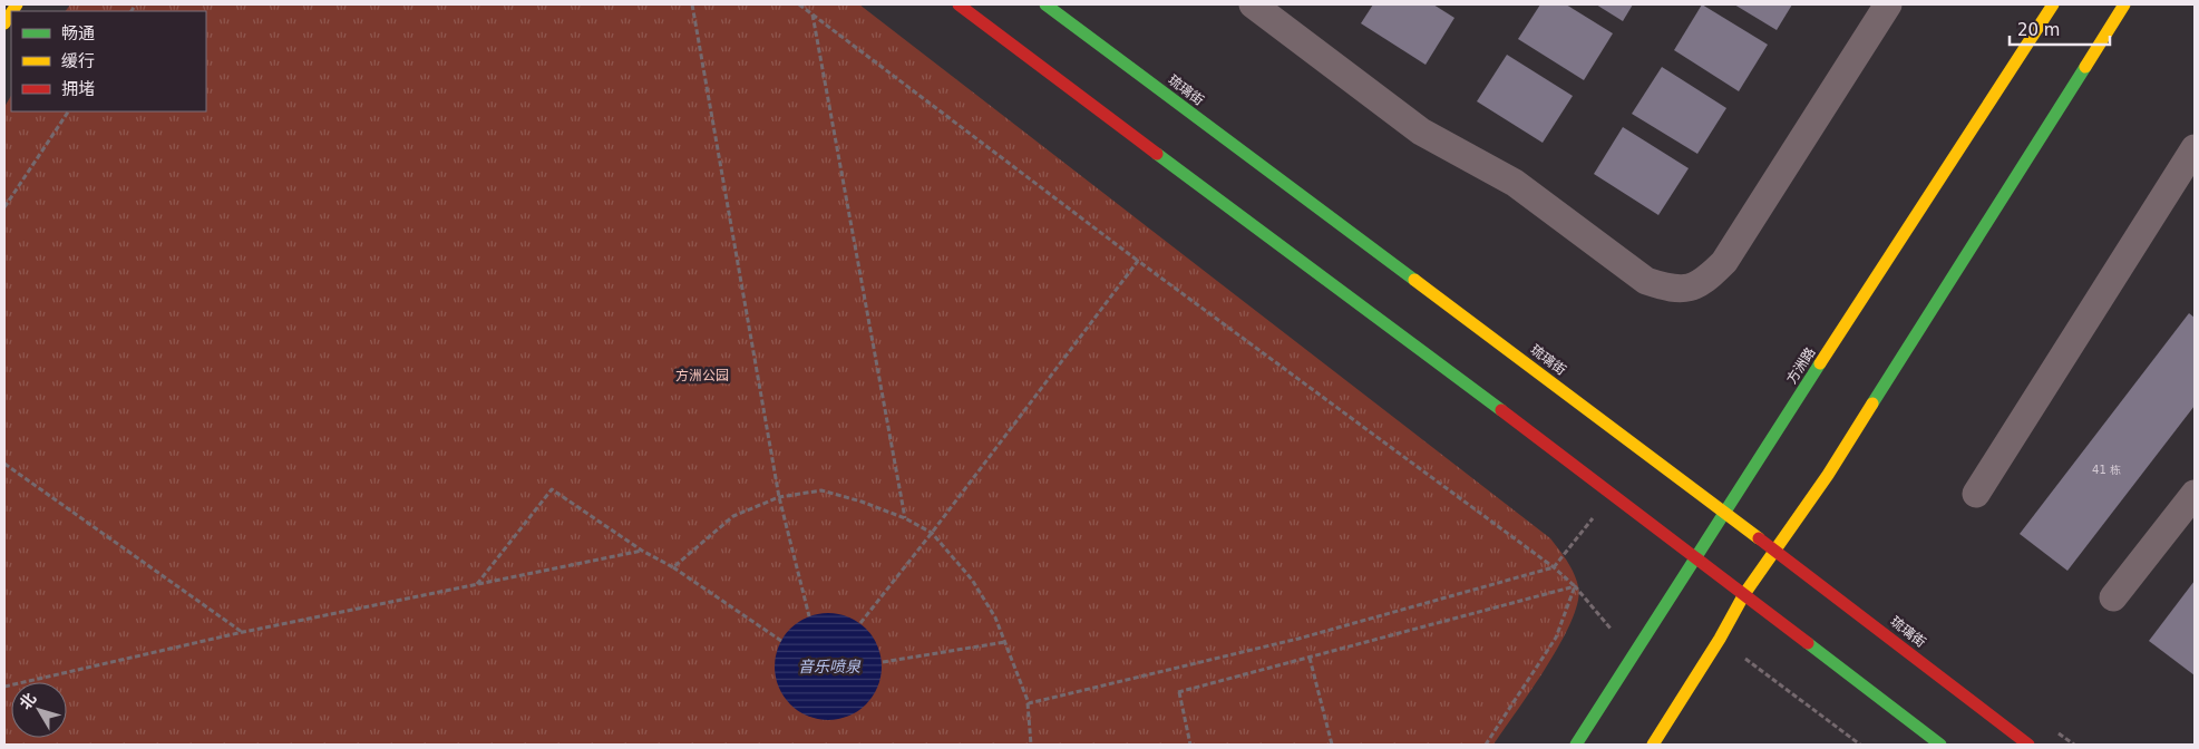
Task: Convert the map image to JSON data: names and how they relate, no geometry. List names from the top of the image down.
{
  "streets": {
    "main road": ["琉璃街", "方洲路"]
  },
  "crossings": [
    ["琉璃街", "方洲路"]
  ],
  "water": ["音乐喷泉"],
  "parks": ["方洲公园"],
  "house_numbers": ["41 栋"],
  "legend": ["畅通", "缓行", "拥堵"],
  "scale_bar": "20 m",
  "north": "top left"
}
